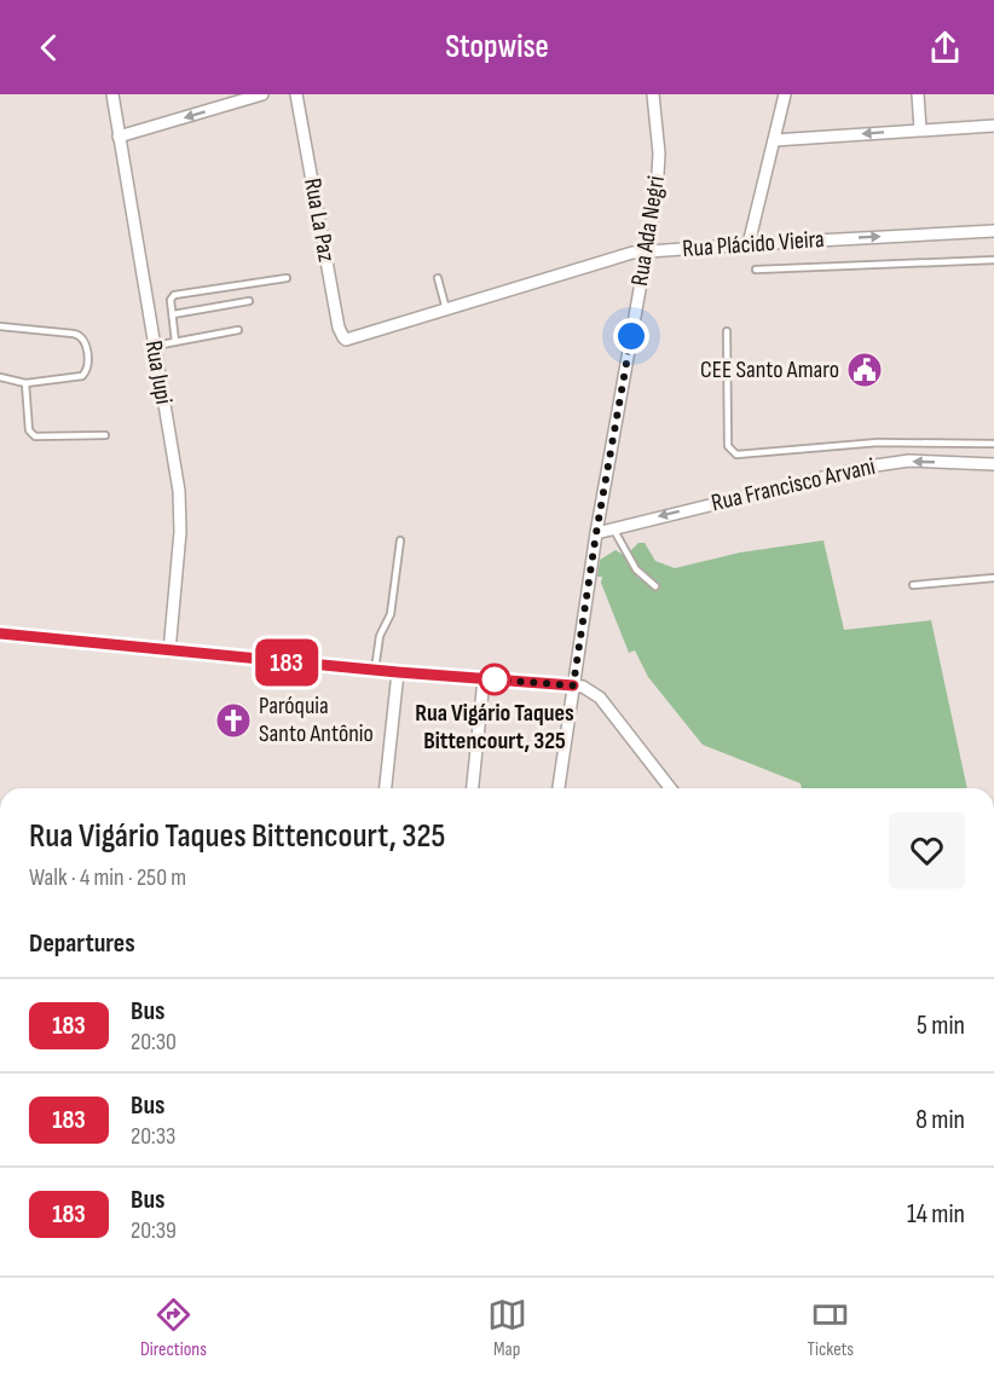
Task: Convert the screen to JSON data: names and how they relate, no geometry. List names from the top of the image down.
{
  "streets": {
    "street": [
      "Rua La Paz",
      "Rua Ada Negri",
      "Rua Plácido Vieira",
      "Rua Jupi",
      "Rua Francisco Arvani"
    ]
  },
  "crossings": [
    ["Rua La Paz", "Rua Plácido Vieira"],
    ["Rua Ada Negri", "Rua Plácido Vieira"],
    ["Rua Ada Negri", "Rua Francisco Arvani"]
  ],
  "one_way": ["Rua Plácido Vieira", "Rua Francisco Arvani"],
  "places": {
    "public building": ["CEE Santo Amaro"],
    "other": ["Rua Vigário Taques Bittencourt, 325"],
    "church": ["Paróquia Santo Antônio"]
  },
  "lines": ["bus line 183"],
  "page": {
    "header": "Stopwise",
    "on_map": "183",
    "heading": [
      ["Rua Vigário Taques Bittencourt, 325", "Walk · 4 min · 250 m"],
      "Departures"
    ],
    "list": [
      {
        "mark": "183",
        "name": "Bus",
        "note": "20:30",
        "value": "5 min"
      },
      {
        "mark": "183",
        "name": "Bus",
        "note": "20:33",
        "value": "8 min"
      },
      {
        "mark": "183",
        "name": "Bus",
        "note": "20:39",
        "value": "14 min"
      }
    ],
    "tabs": ["Directions", "Map", "Tickets"]
  }
}
